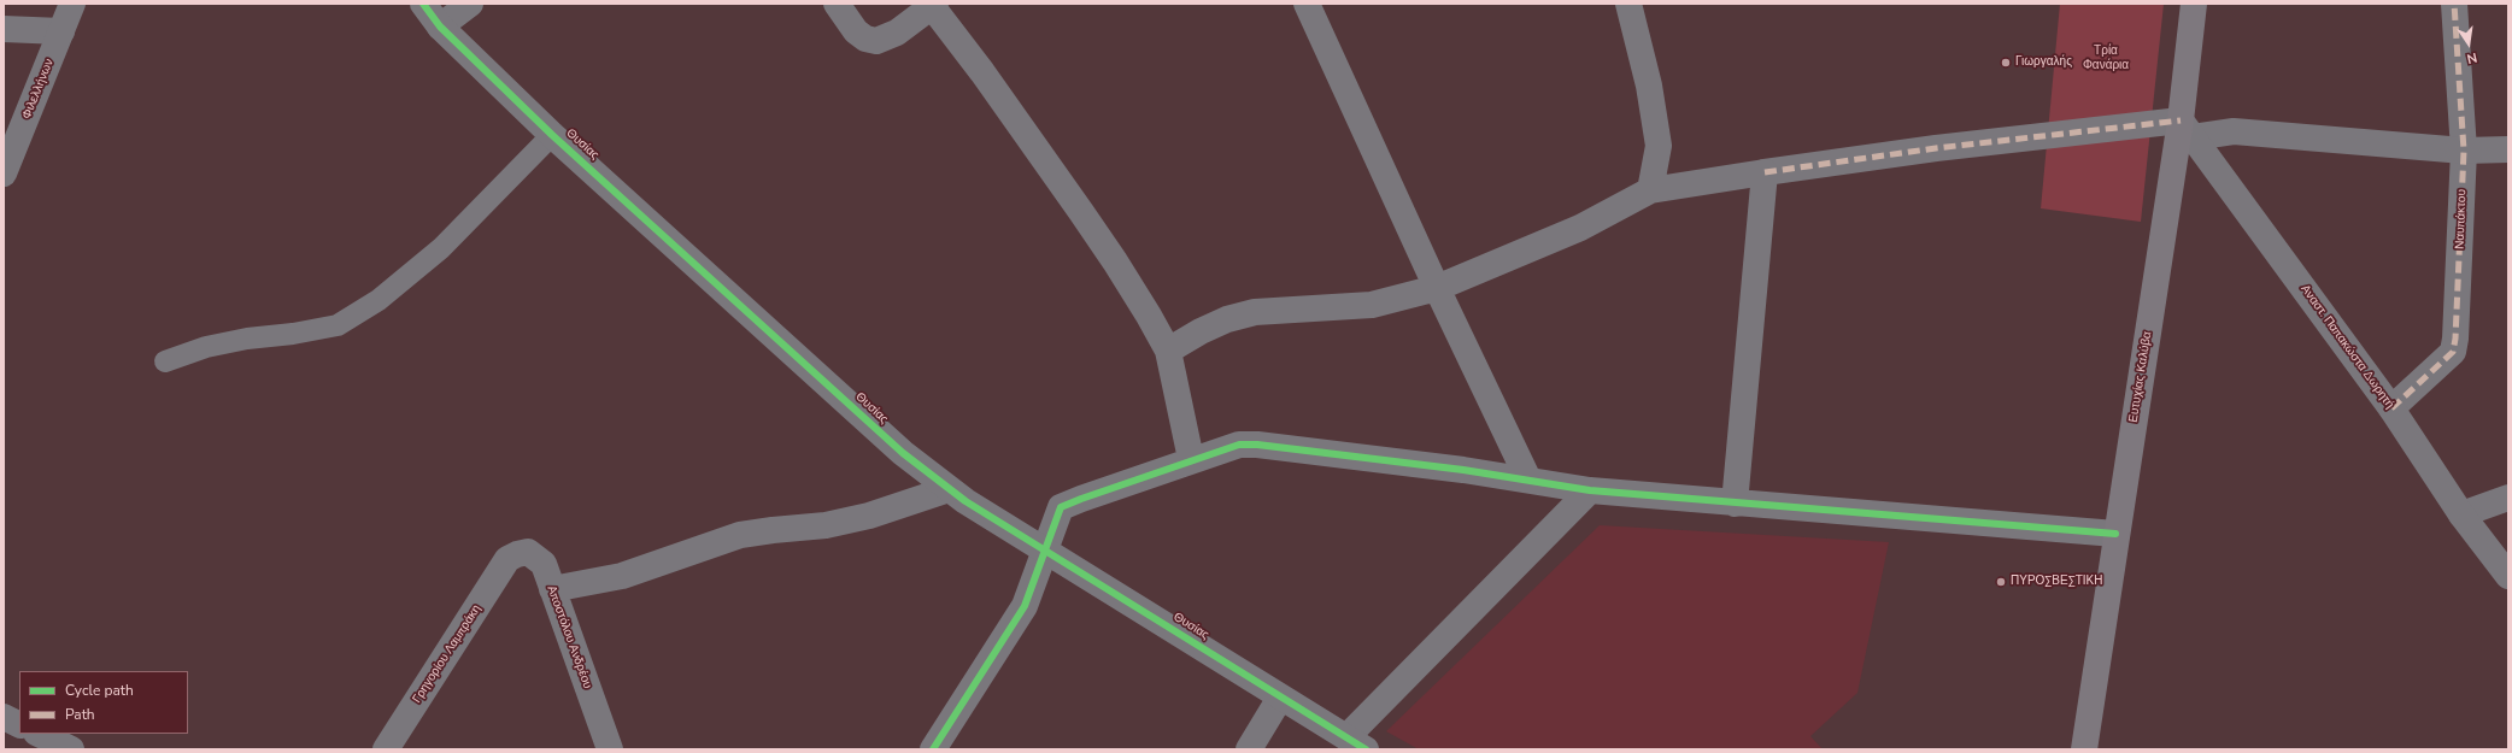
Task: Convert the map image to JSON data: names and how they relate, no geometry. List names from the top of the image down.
{
  "streets": {
    "main road": ["Ευτυχίας Καλύβα"],
    "street": [
      "Φιλελλήνων",
      "Θυσίας",
      "Ναυπάκτου",
      "Αναστ. Παπακώστα Δωρητή",
      "Αποστόλου Ανδρέου",
      "Γρηγορίου Λαμπράκη"
    ]
  },
  "crossings": [
    ["Ναυπάκτου", "Αναστ. Παπακώστα Δωρητή"],
    ["Αναστ. Παπακώστα Δωρητή", "Ευτυχίας Καλύβα"],
    ["Αποστόλου Ανδρέου", "Γρηγορίου Λαμπράκη"]
  ],
  "parks": ["Τρία Φανάρια"],
  "places": ["Γιωργαλής", "ΠΥΡΟΣΒΕΣΤΙΚΗ"],
  "legend": ["Cycle path", "Path"],
  "north": "bottom"
}
